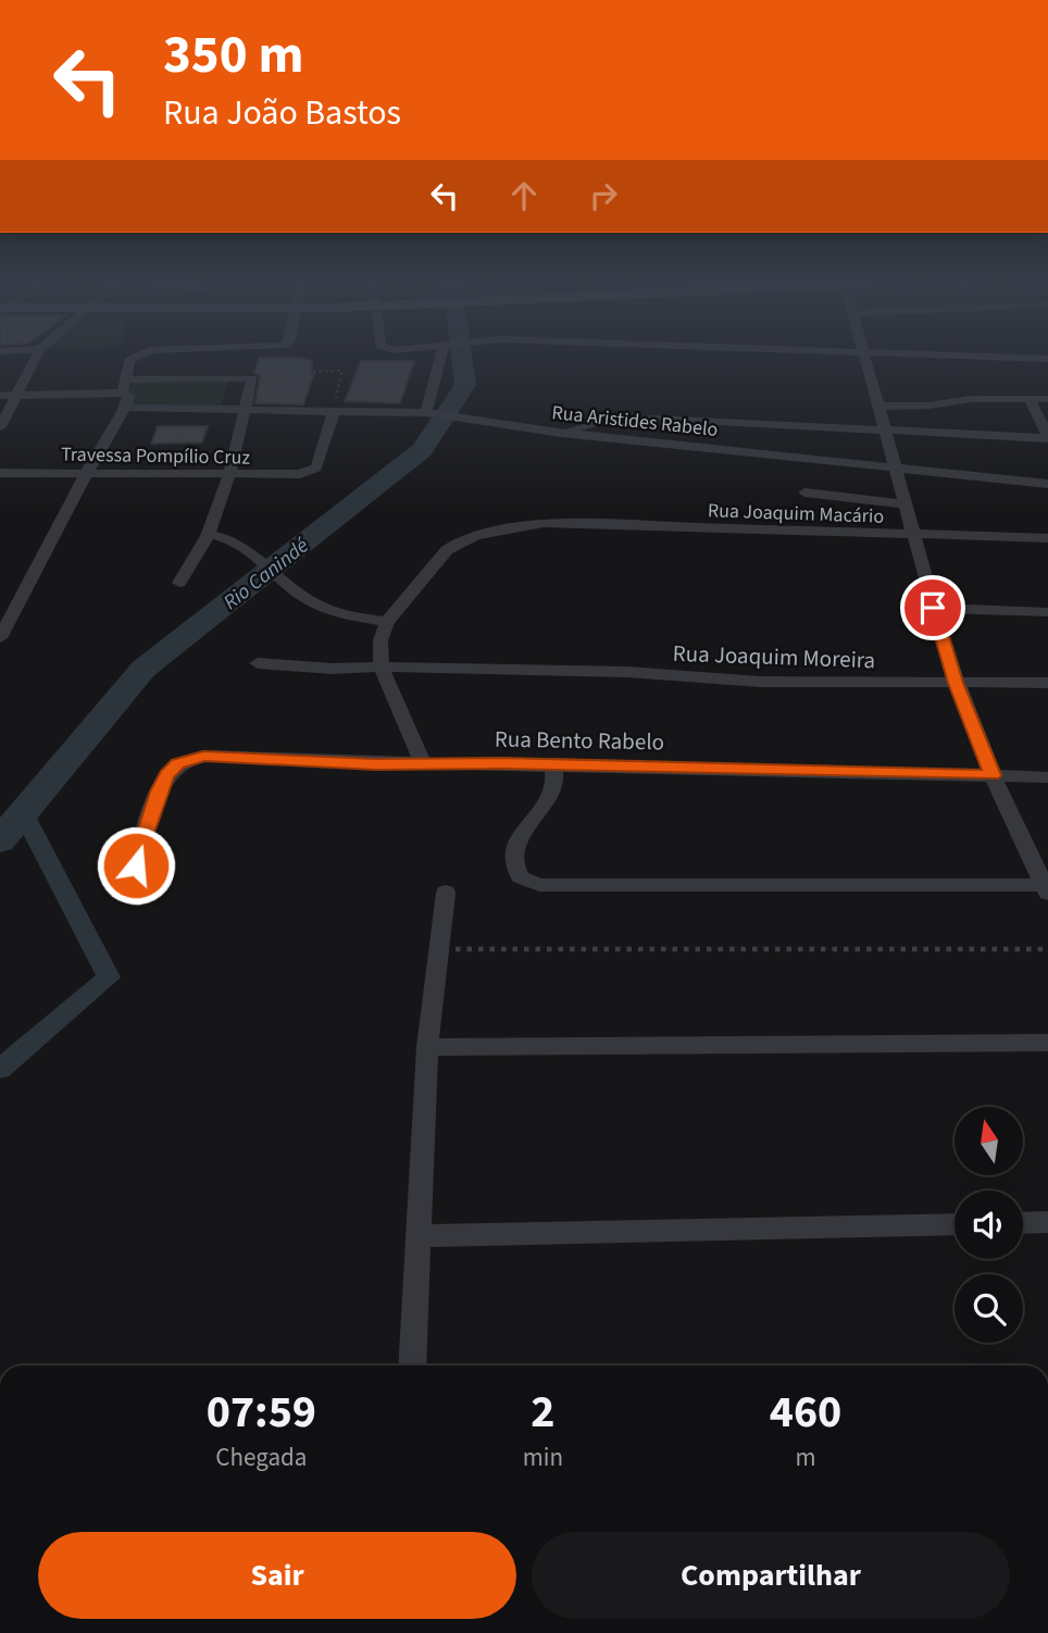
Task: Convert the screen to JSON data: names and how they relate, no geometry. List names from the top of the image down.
{
  "streets": {
    "street": [
      "Rua Aristides Rabelo",
      "Travessa Pompílio Cruz",
      "Rua Joaquim Macário",
      "Rua Joaquim Moreira",
      "Rua Bento Rabelo"
    ]
  },
  "crossings": [
    ["Rua Aristides Rabelo", "Travessa Pompílio Cruz"]
  ],
  "water": ["Rio Canindé"],
  "north": "top",
  "page": {
    "turn": ["350 m", "Rua João Bastos"],
    "eta": [
      "07:59",
      "Chegada",
      "2",
      "min",
      "460",
      "m"
    ],
    "buttons": ["Sair", "Compartilhar"]
  }
}
